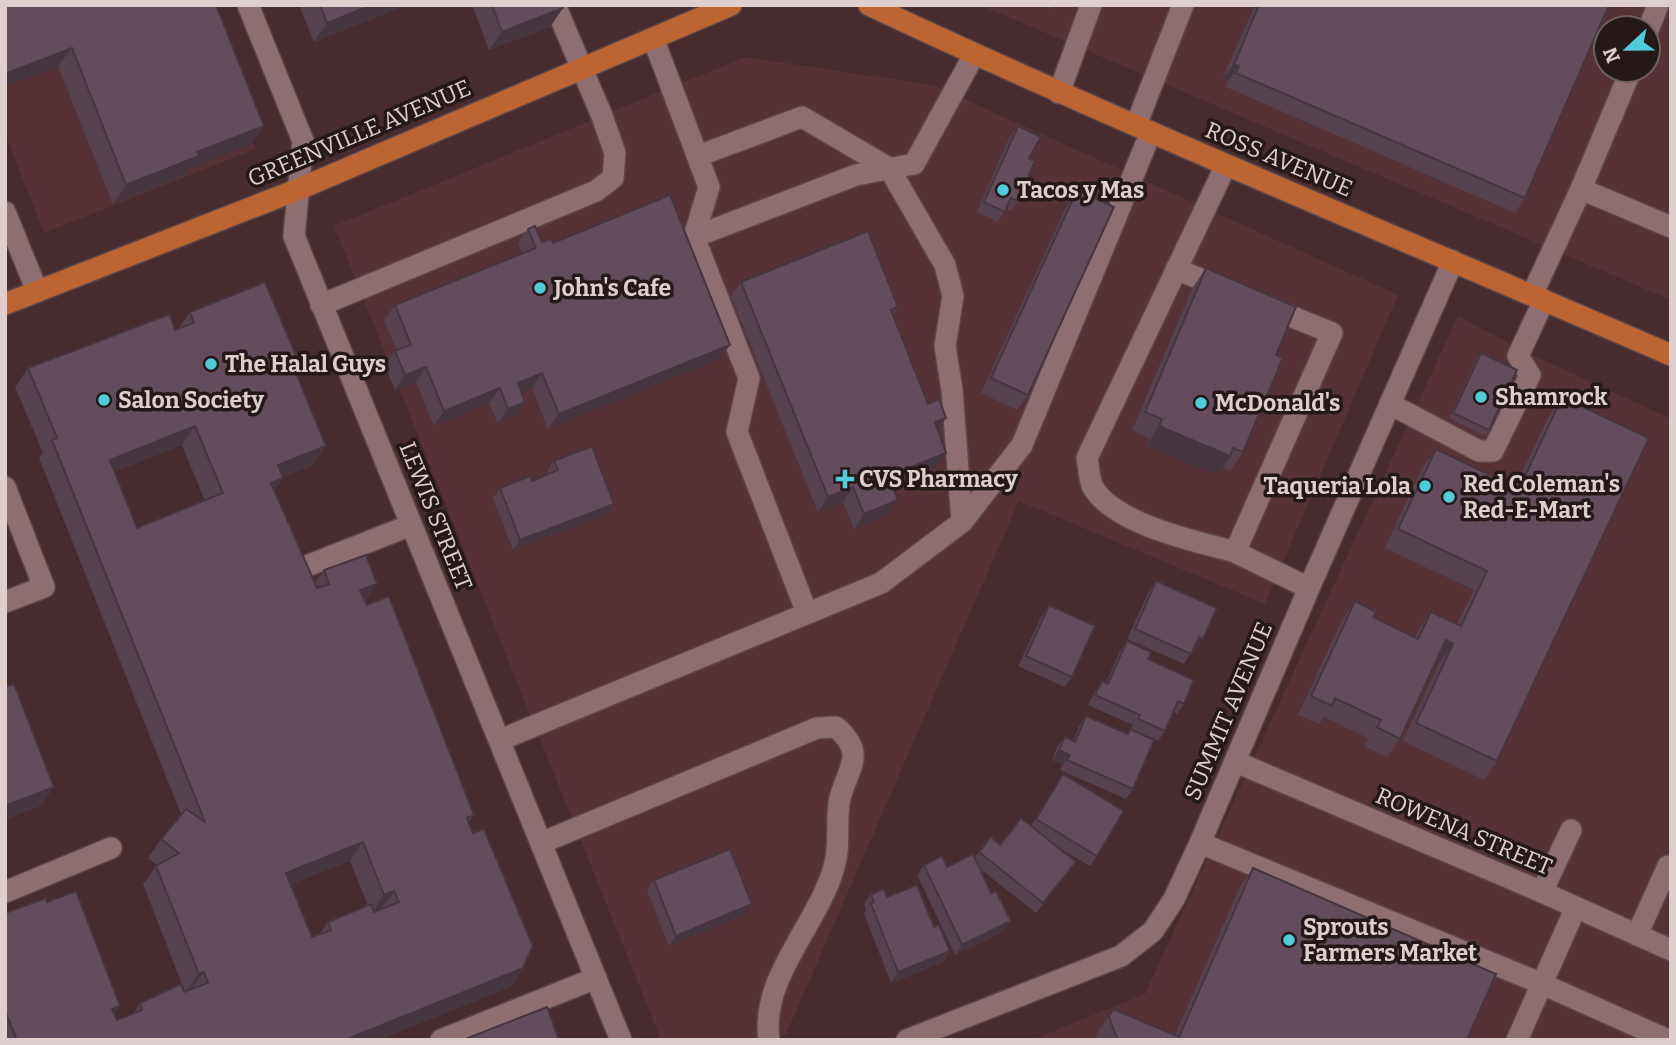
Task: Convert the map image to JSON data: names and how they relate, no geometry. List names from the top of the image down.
{
  "streets": {
    "main road": ["GREENVILLE AVENUE", "ROSS AVENUE"],
    "street": ["LEWIS STREET", "SUMMIT AVENUE", "ROWENA STREET"]
  },
  "crossings": [
    ["GREENVILLE AVENUE", "LEWIS STREET"],
    ["ROSS AVENUE", "SUMMIT AVENUE"],
    ["SUMMIT AVENUE", "ROWENA STREET"]
  ],
  "places": {
    "other": [
      "Tacos y Mas",
      "John's Cafe",
      "The Halal Guys",
      "Shamrock",
      "Salon Society",
      "McDonald's",
      "Taqueria Lola",
      "Red Coleman's Red-E-Mart",
      "Sprouts Farmers Market"
    ],
    "health": ["CVS Pharmacy"]
  },
  "north": "left"
}
